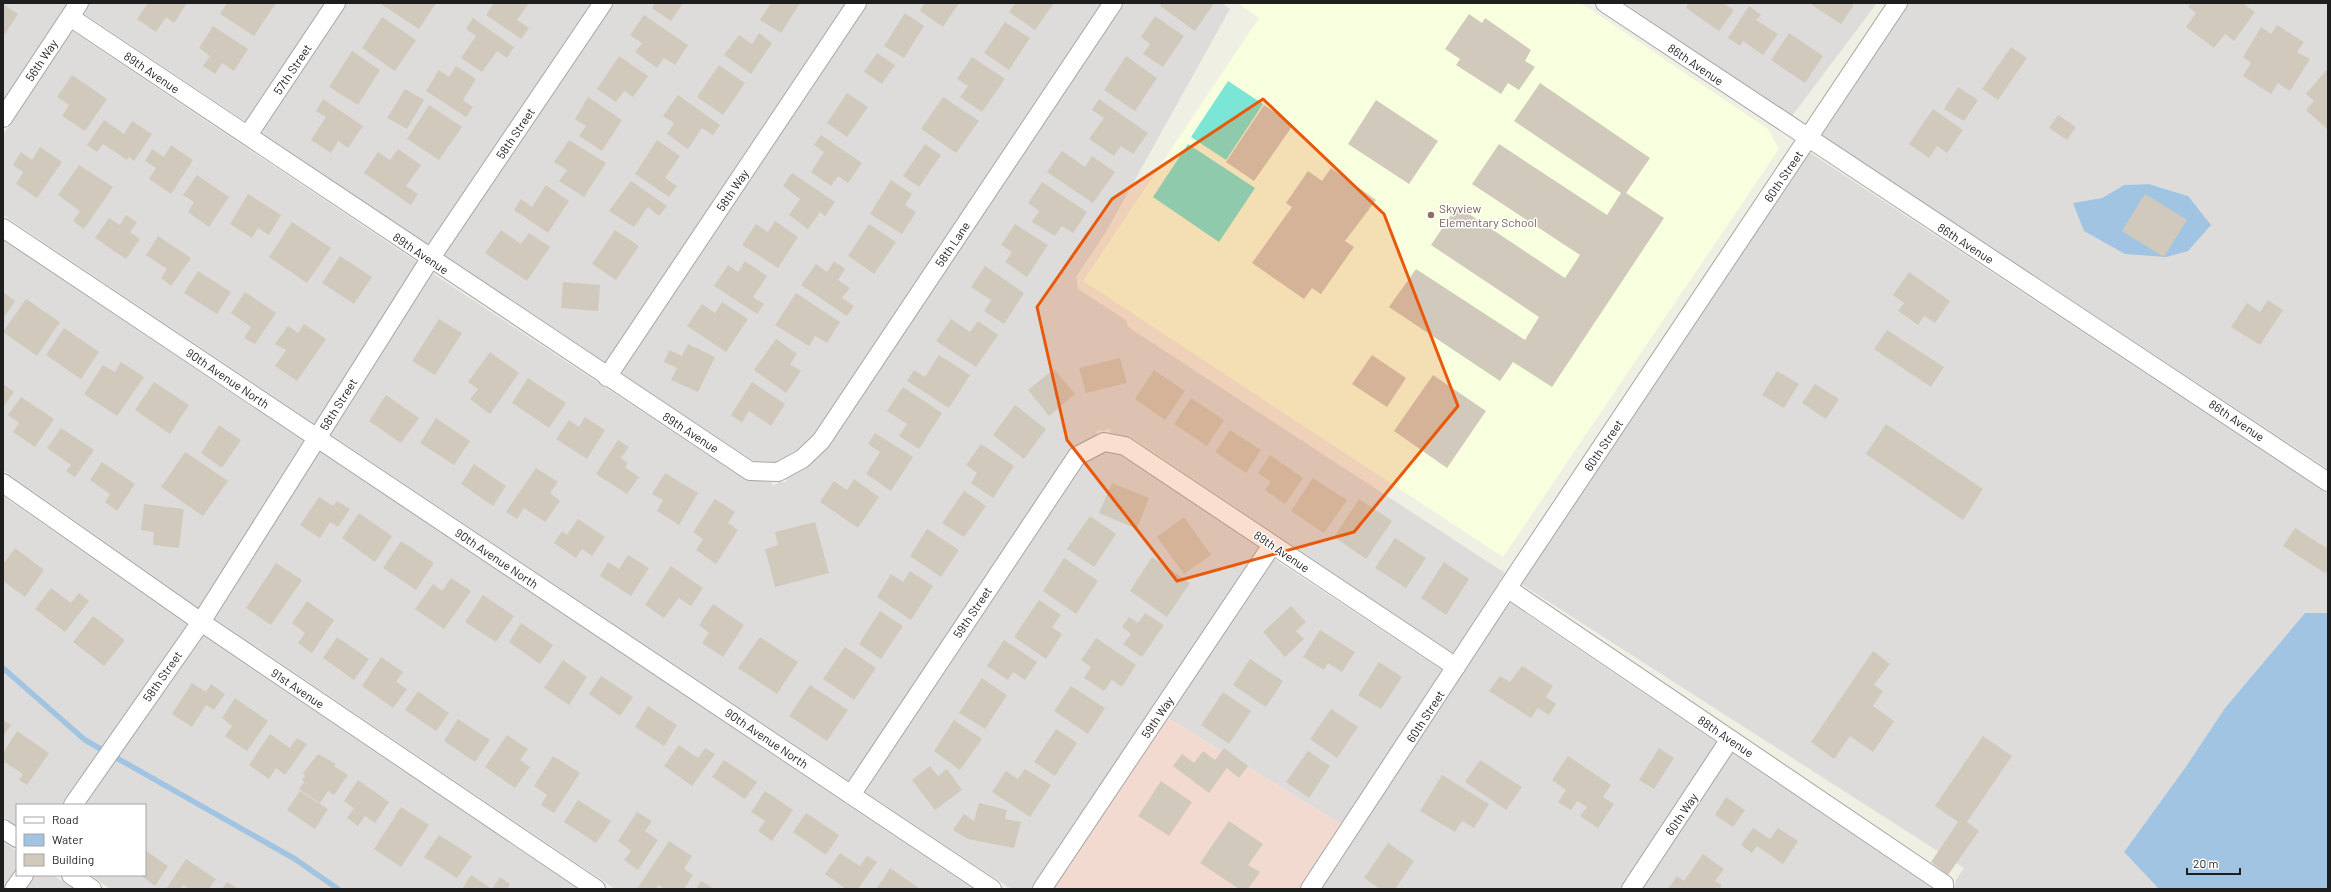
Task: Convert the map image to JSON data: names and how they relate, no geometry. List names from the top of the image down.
{
  "streets": {
    "street": [
      "56th Way",
      "86th Avenue",
      "57th Street",
      "89th Avenue",
      "58th Street",
      "60th Street",
      "58th Way",
      "58th Lane",
      "90th Avenue North",
      "59th Street",
      "91st Avenue",
      "59th Way",
      "88th Avenue",
      "60th Way"
    ]
  },
  "crossings": [
    ["56th Way", "89th Avenue"],
    ["86th Avenue", "60th Street"],
    ["57th Street", "89th Avenue"],
    ["89th Avenue", "58th Street"],
    ["89th Avenue", "60th Street"],
    ["89th Avenue", "58th Way"],
    ["89th Avenue", "58th Lane"],
    ["89th Avenue", "59th Street"],
    ["89th Avenue", "59th Way"],
    ["58th Street", "90th Avenue North"],
    ["58th Street", "91st Avenue"],
    ["60th Street", "88th Avenue"],
    ["90th Avenue North", "59th Street"],
    ["88th Avenue", "60th Way"]
  ],
  "places": ["Skyview Elementary School"],
  "legend": ["Road", "Water", "Building"],
  "scale_bar": "20 m"
}
